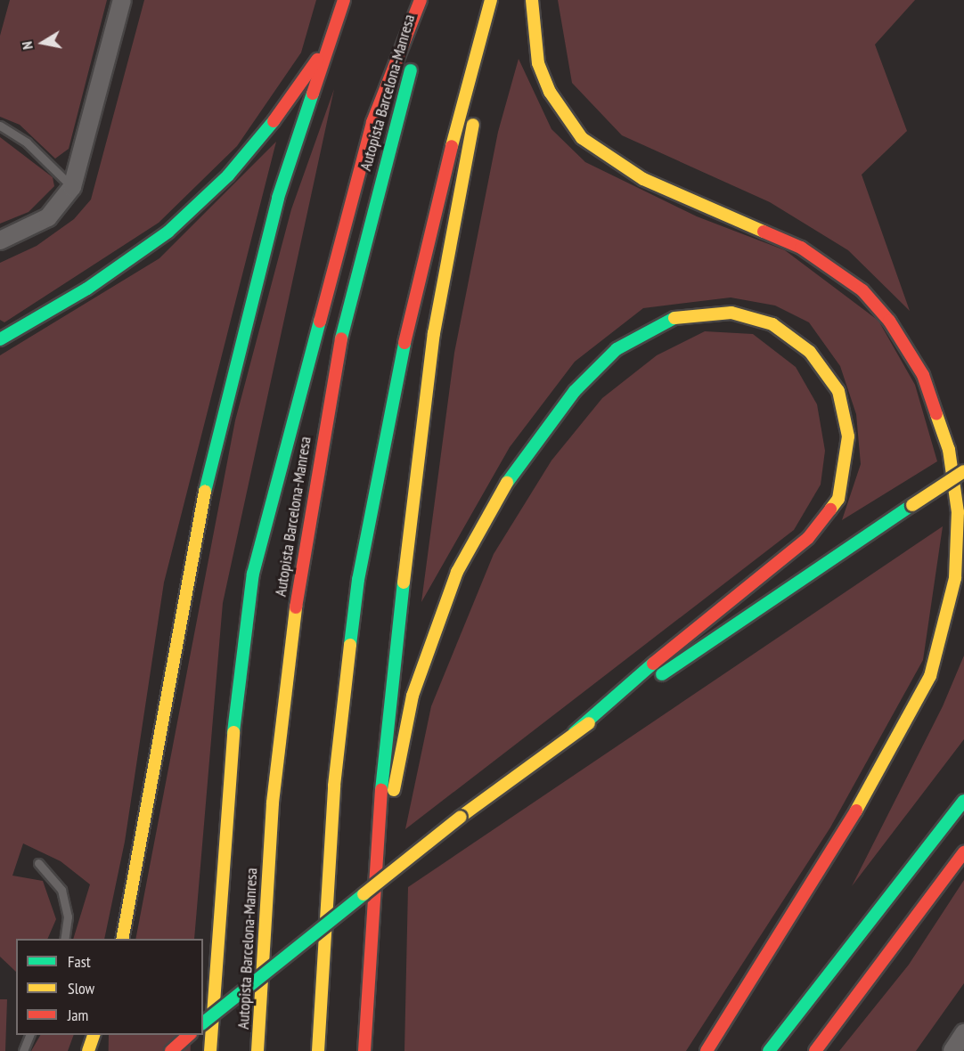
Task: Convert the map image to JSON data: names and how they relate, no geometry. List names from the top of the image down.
{
  "streets": {
    "main road": ["Autopista Barcelona-Manresa"]
  },
  "legend": ["Fast", "Slow", "Jam"],
  "north": "left"
}
